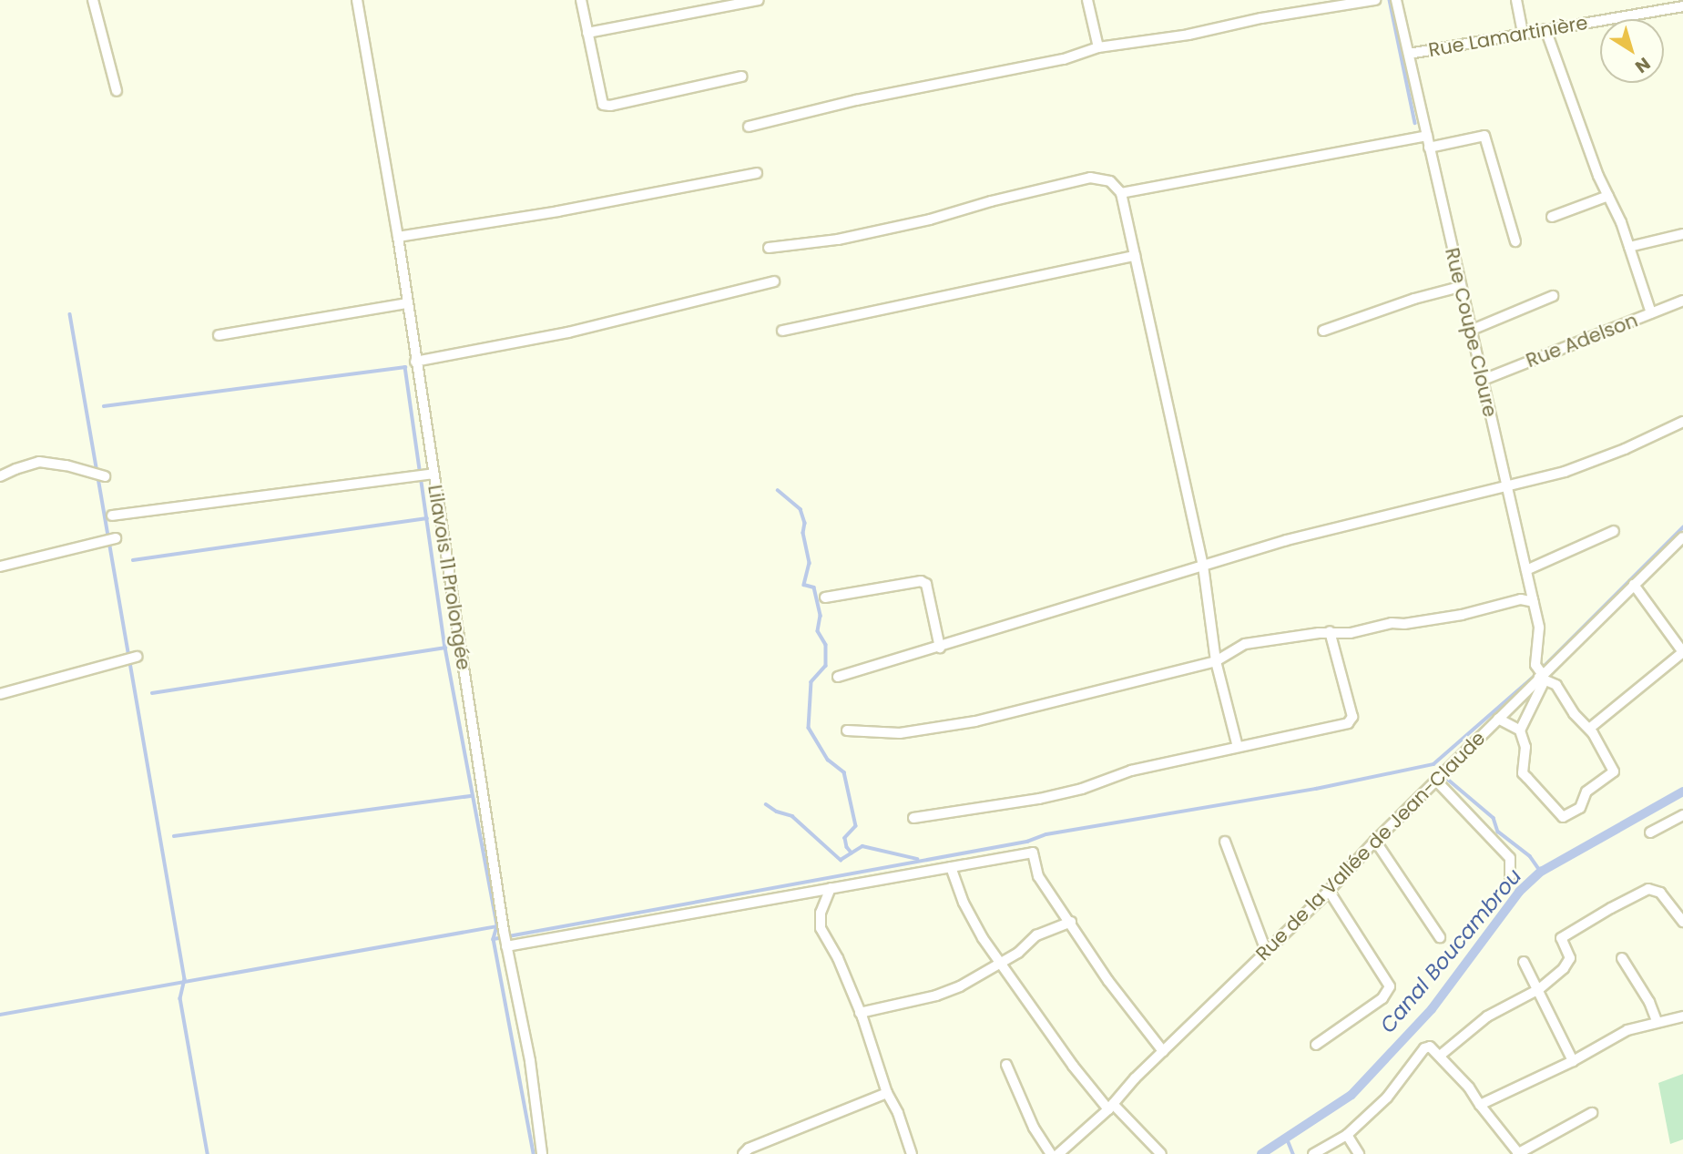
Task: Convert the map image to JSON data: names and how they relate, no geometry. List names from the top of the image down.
{
  "streets": {
    "street": [
      "Rue Lamartinière",
      "Rue Coupe Cloure",
      "Rue Adelson",
      "Lilavois 11 Prolongée",
      "Rue de la Vallée de Jean-Claude"
    ]
  },
  "crossings": [
    ["Rue Lamartinière", "Rue Coupe Cloure"],
    ["Rue Coupe Cloure", "Rue Adelson"],
    ["Rue Coupe Cloure", "Rue de la Vallée de Jean-Claude"]
  ],
  "water": ["Canal Boucambrou"],
  "north": "bottom right"
}
